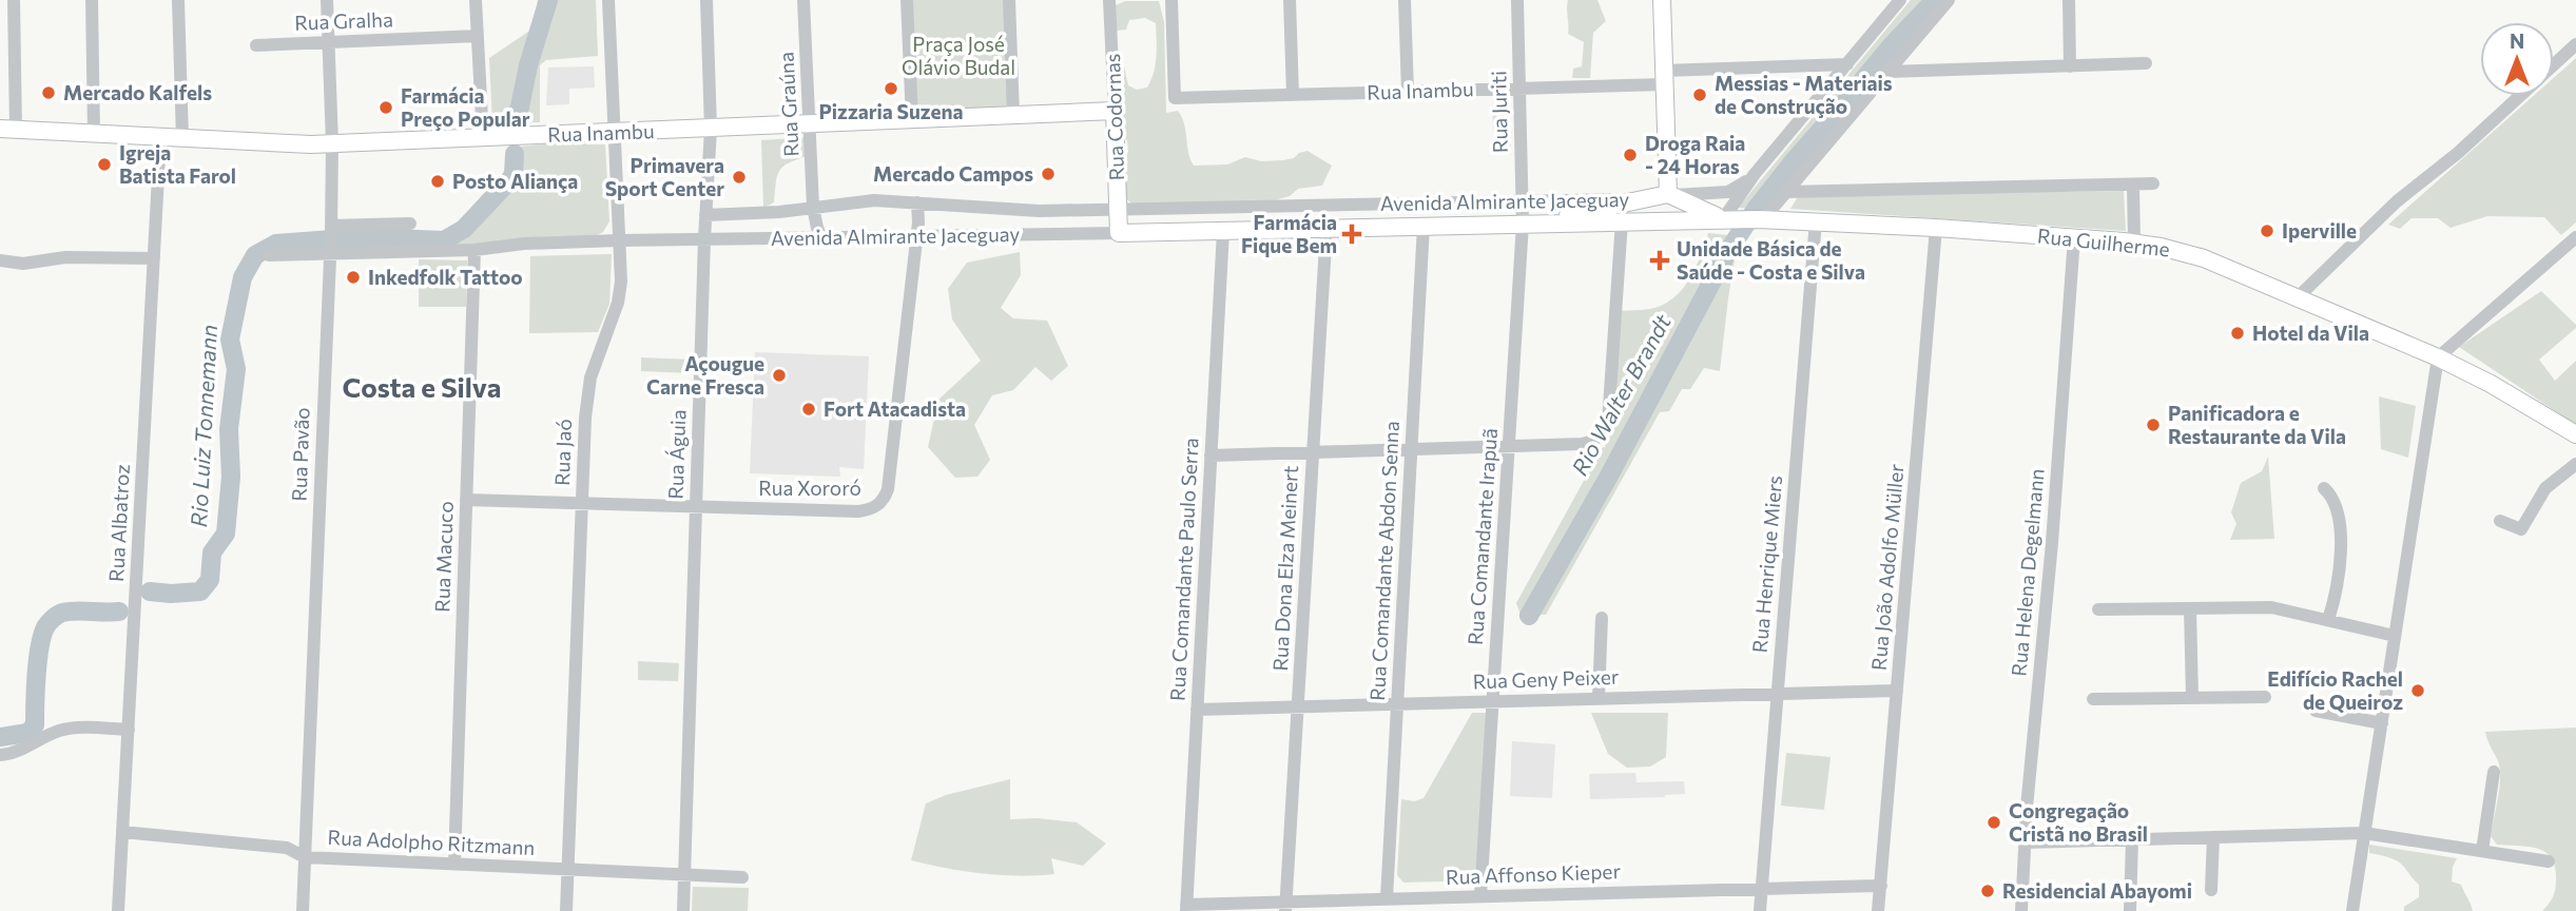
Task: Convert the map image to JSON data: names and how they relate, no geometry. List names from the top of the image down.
{
  "streets": {
    "main road": [
      "Rua Inambu",
      "Rua Codornas",
      "Avenida Almirante Jaceguay",
      "Rua Guilherme"
    ],
    "street": [
      "Rua Gralha",
      "Rua Graúna",
      "Rua Juriti",
      "Rua Jaó",
      "Rua Pavão",
      "Rua Águia",
      "Rua Xororó",
      "Rua Albatroz",
      "Rua Comandante Irapuã",
      "Rua Macuco",
      "Rua Comandante Abdon Senna",
      "Rua Henrique Miers",
      "Rua João Adolfo Müller",
      "Rua Dona Elza Meinert",
      "Rua Comandante Paulo Serra",
      "Rua Helena Degelmann",
      "Rua Geny Peixer",
      "Rua Adolpho Ritzmann",
      "Rua Affonso Kieper"
    ]
  },
  "crossings": [
    ["Rua Gralha", "Rua Pavão"],
    ["Rua Inambu", "Rua Graúna"],
    ["Rua Inambu", "Rua Juriti"],
    ["Rua Inambu", "Rua Codornas"],
    ["Rua Inambu", "Rua Jaó"],
    ["Rua Inambu", "Rua Pavão"],
    ["Rua Inambu", "Rua Águia"],
    ["Rua Inambu", "Rua Albatroz"],
    ["Rua Graúna", "Avenida Almirante Jaceguay"],
    ["Rua Juriti", "Avenida Almirante Jaceguay"],
    ["Rua Juriti", "Rua Comandante Irapuã"],
    ["Rua Codornas", "Avenida Almirante Jaceguay"],
    ["Avenida Almirante Jaceguay", "Rua Guilherme"],
    ["Avenida Almirante Jaceguay", "Rua Jaó"],
    ["Avenida Almirante Jaceguay", "Rua Pavão"],
    ["Avenida Almirante Jaceguay", "Rua Águia"],
    ["Avenida Almirante Jaceguay", "Rua Xororó"],
    ["Avenida Almirante Jaceguay", "Rua Comandante Irapuã"],
    ["Avenida Almirante Jaceguay", "Rua Macuco"],
    ["Avenida Almirante Jaceguay", "Rua Comandante Abdon Senna"],
    ["Avenida Almirante Jaceguay", "Rua Dona Elza Meinert"],
    ["Avenida Almirante Jaceguay", "Rua Comandante Paulo Serra"],
    ["Rua Guilherme", "Rua Henrique Miers"],
    ["Rua Guilherme", "Rua João Adolfo Müller"],
    ["Rua Guilherme", "Rua Helena Degelmann"],
    ["Rua Jaó", "Rua Xororó"],
    ["Rua Jaó", "Rua Adolpho Ritzmann"],
    ["Rua Pavão", "Rua Adolpho Ritzmann"],
    ["Rua Águia", "Rua Xororó"],
    ["Rua Águia", "Rua Adolpho Ritzmann"],
    ["Rua Xororó", "Rua Macuco"],
    ["Rua Albatroz", "Rua Adolpho Ritzmann"],
    ["Rua Comandante Irapuã", "Rua Geny Peixer"],
    ["Rua Comandante Irapuã", "Rua Affonso Kieper"],
    ["Rua Macuco", "Rua Adolpho Ritzmann"],
    ["Rua Comandante Abdon Senna", "Rua Geny Peixer"],
    ["Rua Comandante Abdon Senna", "Rua Affonso Kieper"],
    ["Rua Henrique Miers", "Rua Geny Peixer"],
    ["Rua Henrique Miers", "Rua Affonso Kieper"],
    ["Rua João Adolfo Müller", "Rua Geny Peixer"],
    ["Rua João Adolfo Müller", "Rua Affonso Kieper"],
    ["Rua Dona Elza Meinert", "Rua Geny Peixer"],
    ["Rua Dona Elza Meinert", "Rua Affonso Kieper"],
    ["Rua Comandante Paulo Serra", "Rua Geny Peixer"],
    ["Rua Comandante Paulo Serra", "Rua Affonso Kieper"]
  ],
  "districts": ["Costa e Silva"],
  "water": ["Rio Walter Brandt", "Rio Luiz Tonnemann"],
  "parks": ["Praça José Olávio Budal"],
  "places": {
    "other": [
      "Pizzaria Suzena",
      "Mercado Kalfels",
      "Messias - Materiais de Construção",
      "Farmácia Preço Popular",
      "Droga Raia - 24 Horas",
      "Igreja Batista Farol",
      "Mercado Campos",
      "Primavera Sport Center",
      "Posto Aliança",
      "Iperville",
      "Inkedfolk Tattoo",
      "Hotel da Vila",
      "Açougue Carne Fresca",
      "Fort Atacadista",
      "Panificadora e Restaurante da Vila",
      "Edifício Rachel de Queiroz",
      "Congregação Cristã no Brasil",
      "Residencial Abayomi"
    ],
    "health": ["Farmácia Fique Bem", "Unidade Básica de Saúde - Costa e Silva"]
  },
  "north": "top"
}
